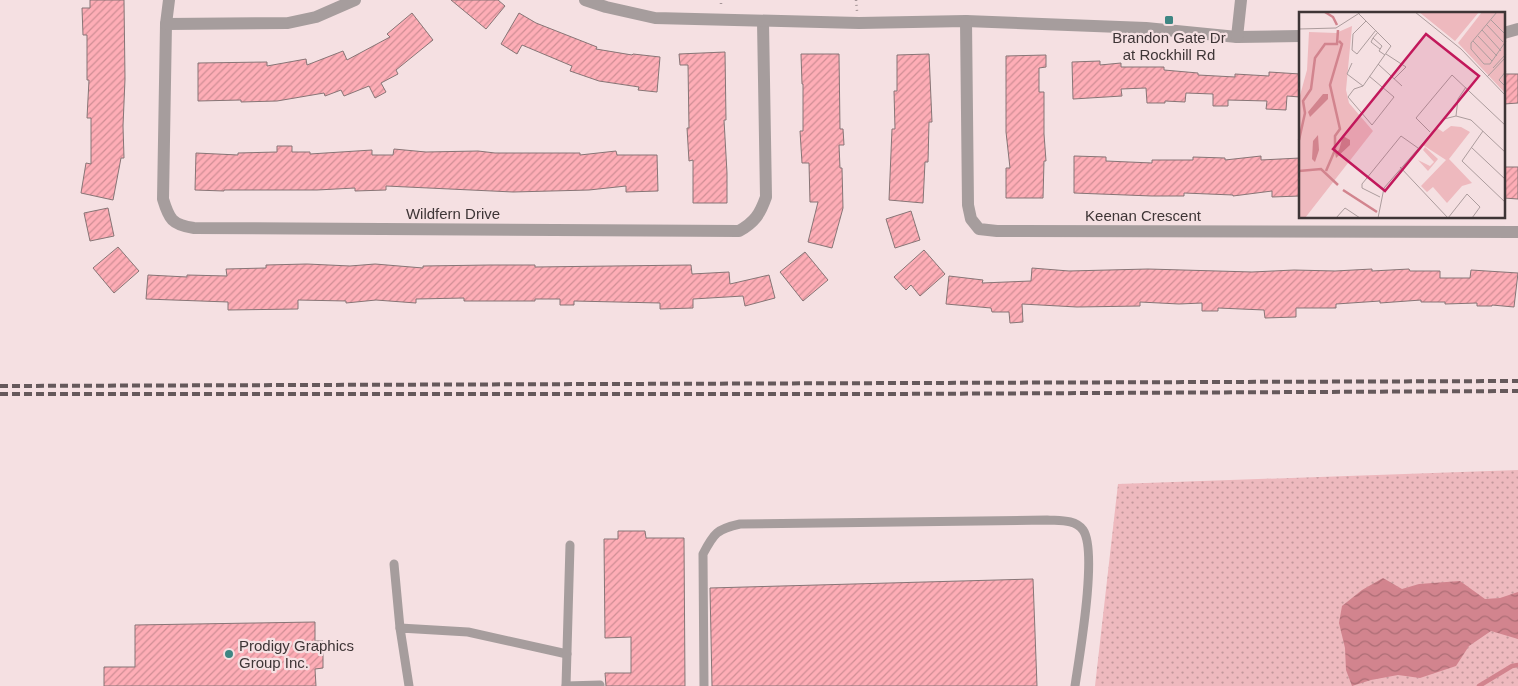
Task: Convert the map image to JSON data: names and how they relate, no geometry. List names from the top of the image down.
{
  "streets": {
    "street": ["Wildfern Drive", "Keenan Crescent"]
  },
  "places": {
    "transit": ["Brandon Gate Dr at Rockhill Rd"],
    "other": ["Prodigy Graphics Group Inc."]
  }
}
